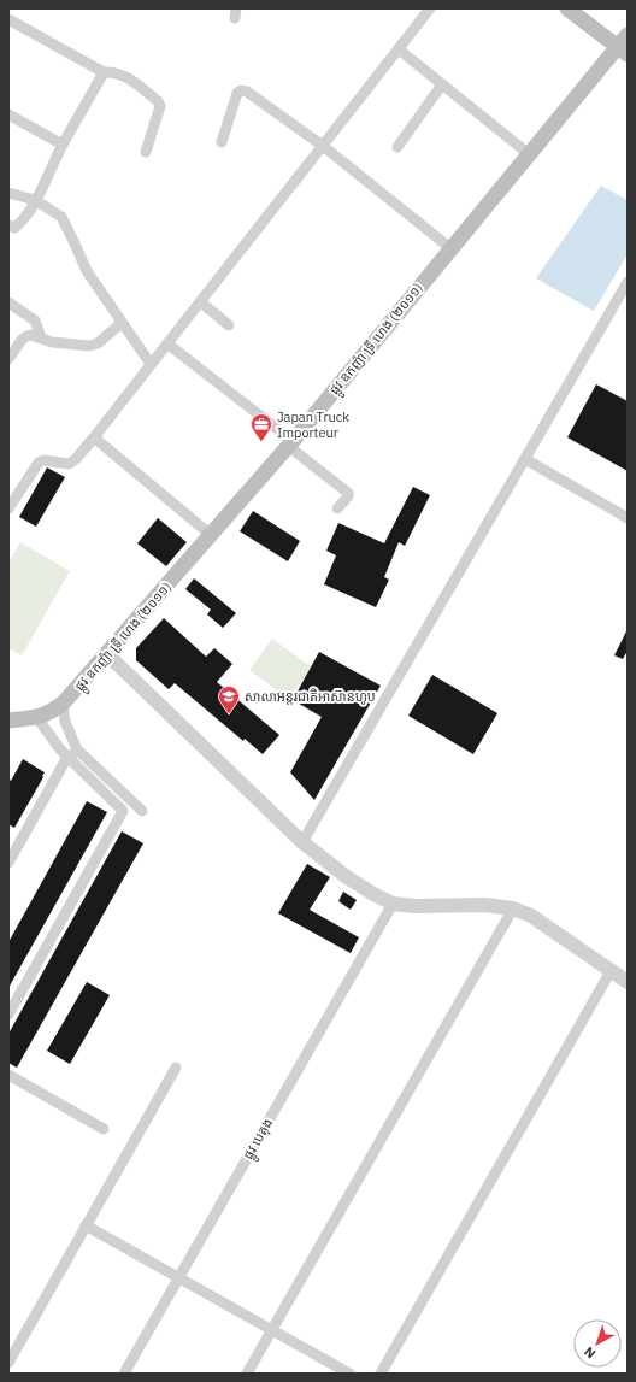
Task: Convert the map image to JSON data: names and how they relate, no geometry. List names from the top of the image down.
{
  "streets": {
    "main road": ["ផ្លូវ ឧកញ៉ា ទ្រី ហេង (២០១១)"],
    "street": ["ផ្លូវ បេតុង"]
  },
  "places": {
    "office": ["Japan Truck Importeur"],
    "school or university": ["សាលាអន្ដរជាតិអាស៊ានហូប"]
  },
  "north": "bottom left"
}
